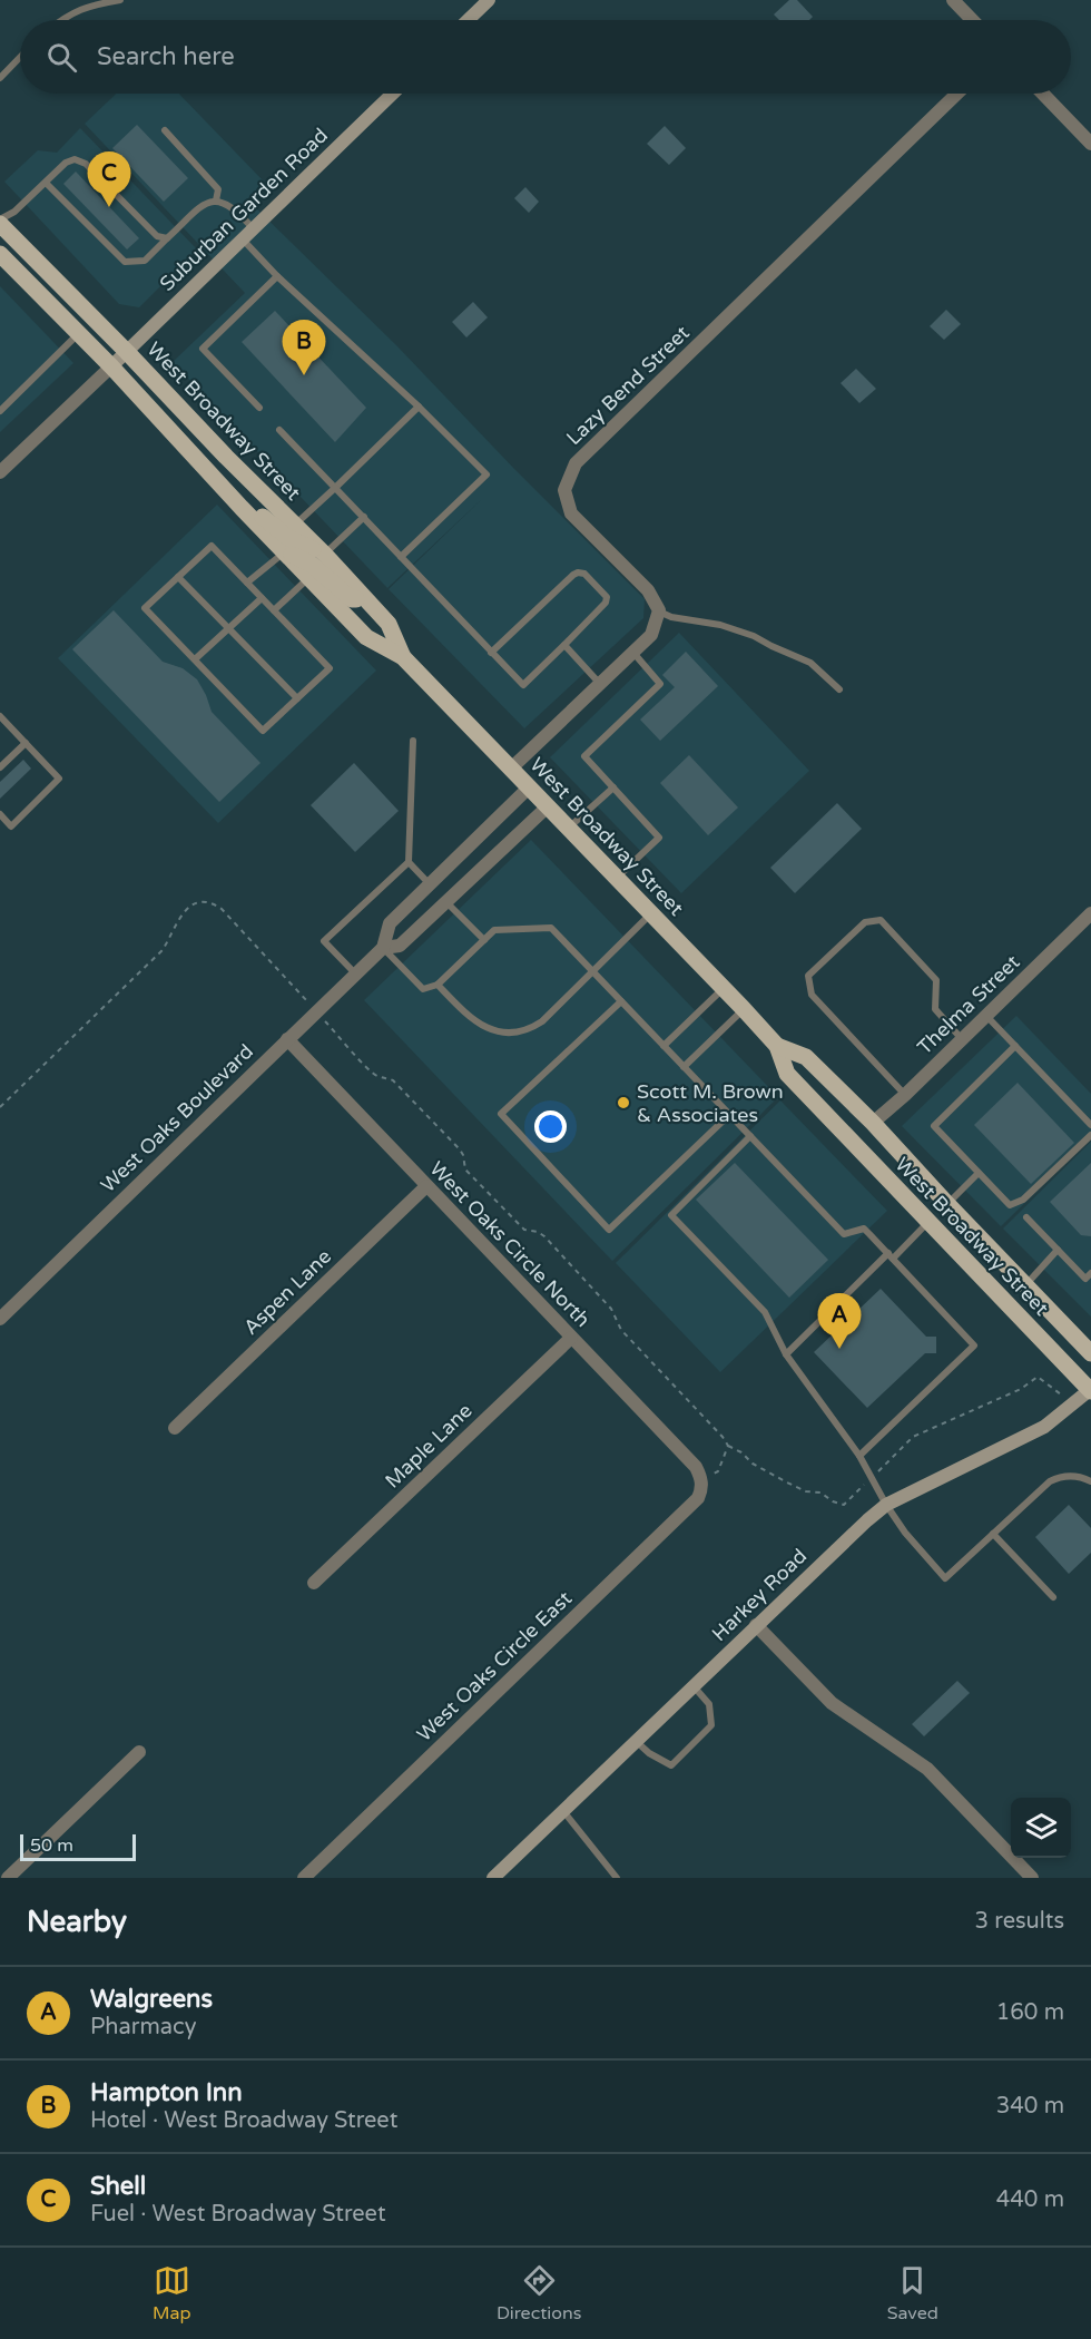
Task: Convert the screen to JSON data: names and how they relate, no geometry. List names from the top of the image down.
{
  "streets": {
    "main road": ["West Broadway Street"],
    "street": [
      "Suburban Garden Road",
      "Lazy Bend Street",
      "Thelma Street",
      "West Oaks Boulevard",
      "West Oaks Circle North",
      "Aspen Lane",
      "Maple Lane",
      "Harkey Road",
      "West Oaks Circle East"
    ]
  },
  "crossings": [
    ["Suburban Garden Road", "West Broadway Street"],
    ["West Broadway Street", "Thelma Street"],
    ["West Broadway Street", "West Oaks Boulevard"],
    ["West Broadway Street", "Harkey Road"],
    ["West Oaks Boulevard", "West Oaks Circle North"],
    ["West Oaks Circle North", "Aspen Lane"],
    ["West Oaks Circle North", "Maple Lane"],
    ["West Oaks Circle North", "West Oaks Circle East"]
  ],
  "places": ["Scott M. Brown & Associates"],
  "scale_bar": "50 m",
  "page": {
    "search": "Search here",
    "pins": ["C", "B", "A"],
    "scale": "50 m",
    "heading": ["Nearby", "3 results"],
    "list": [
      {
        "mark": "A",
        "name": "Walgreens",
        "note": "Pharmacy",
        "value": "160 m"
      },
      {
        "mark": "B",
        "name": "Hampton Inn",
        "note": "Hotel · West Broadway Street",
        "value": "340 m"
      },
      {
        "mark": "C",
        "name": "Shell",
        "note": "Fuel · West Broadway Street",
        "value": "440 m"
      }
    ],
    "nav": ["Map", "Directions", "Saved"]
  }
}
